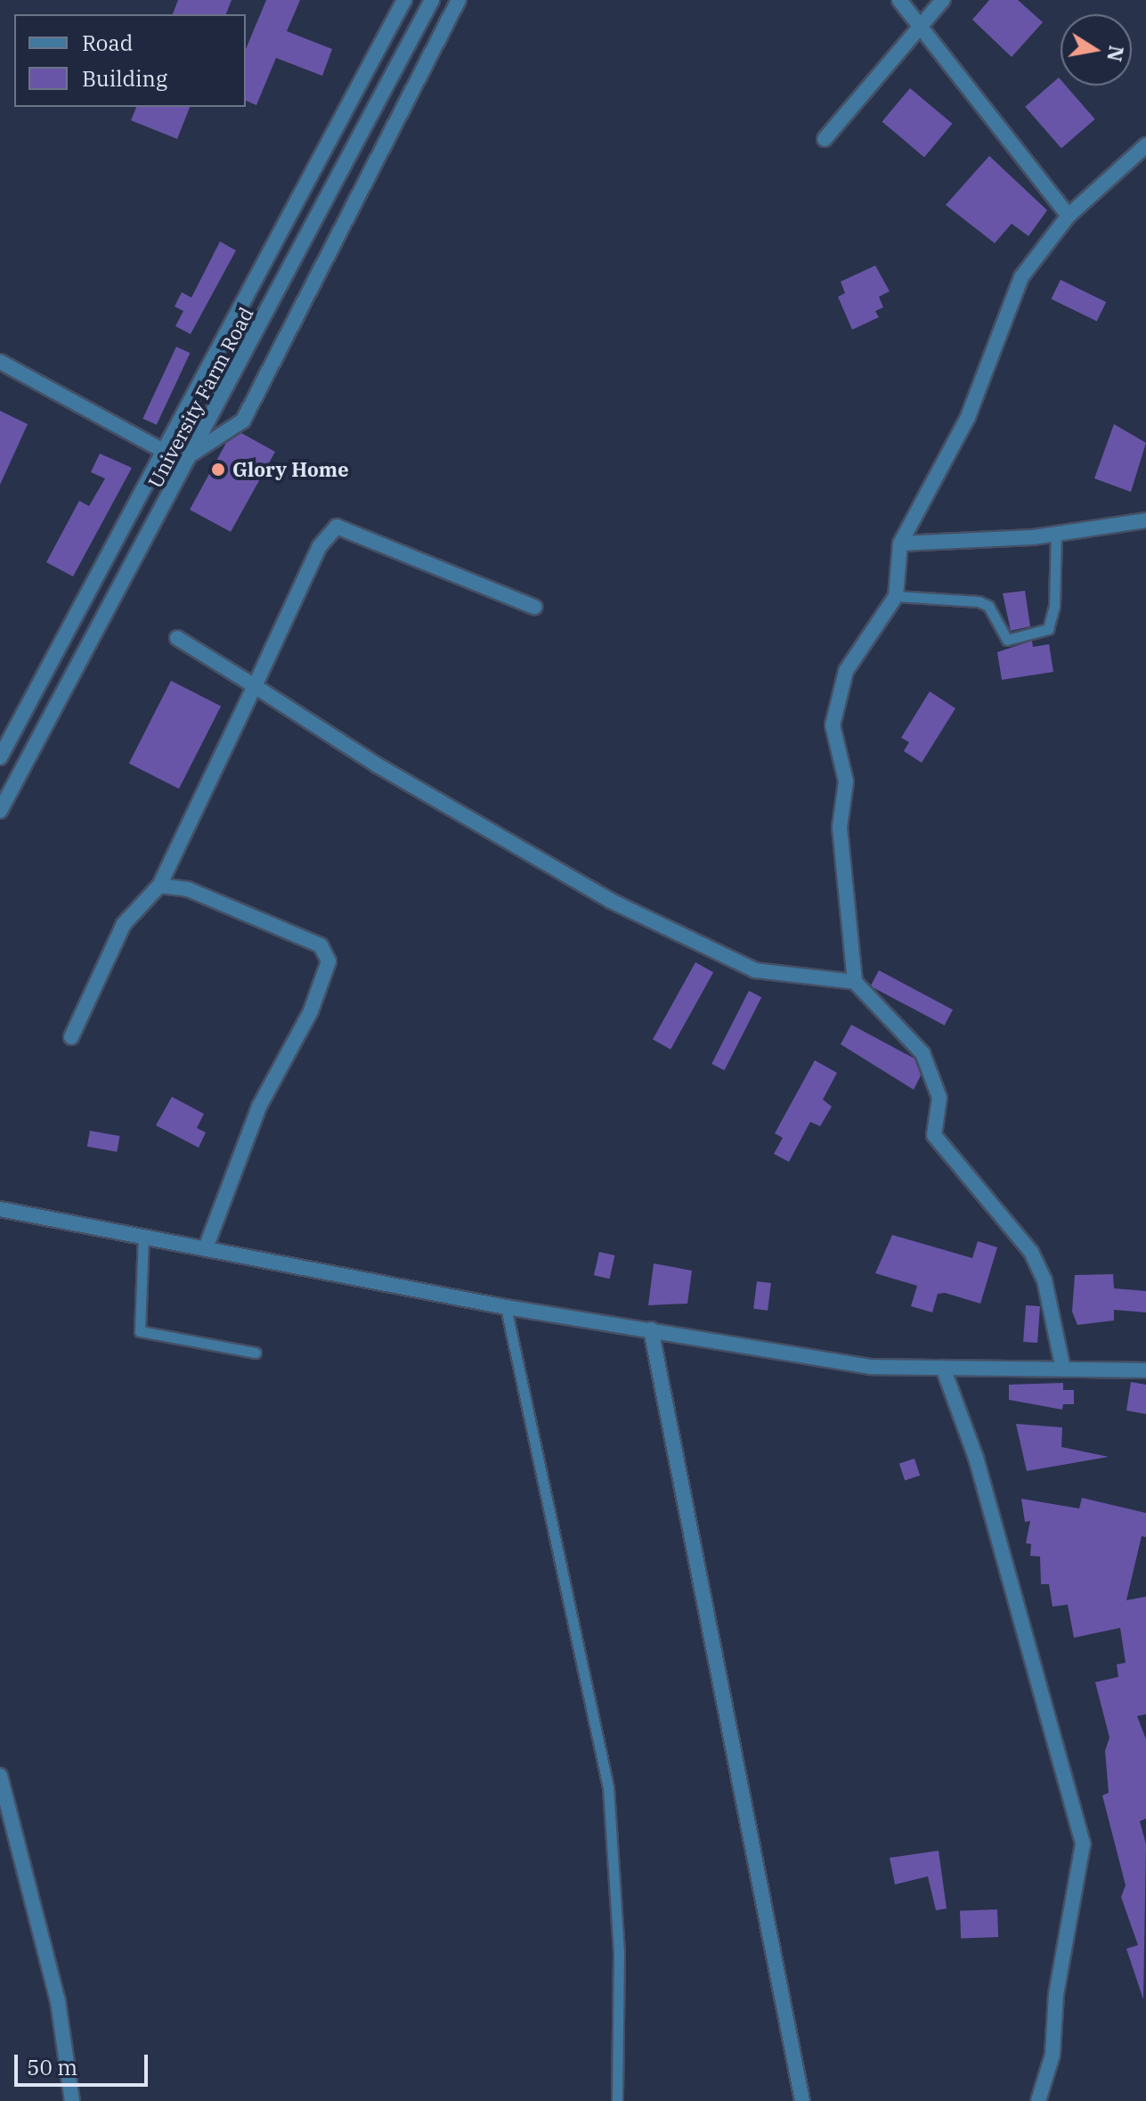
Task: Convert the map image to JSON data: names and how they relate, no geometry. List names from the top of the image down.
{
  "streets": {
    "street": ["University Farm Road"]
  },
  "places": ["Glory Home"],
  "legend": ["Road", "Building"],
  "scale_bar": "50 m",
  "north": "right"
}
